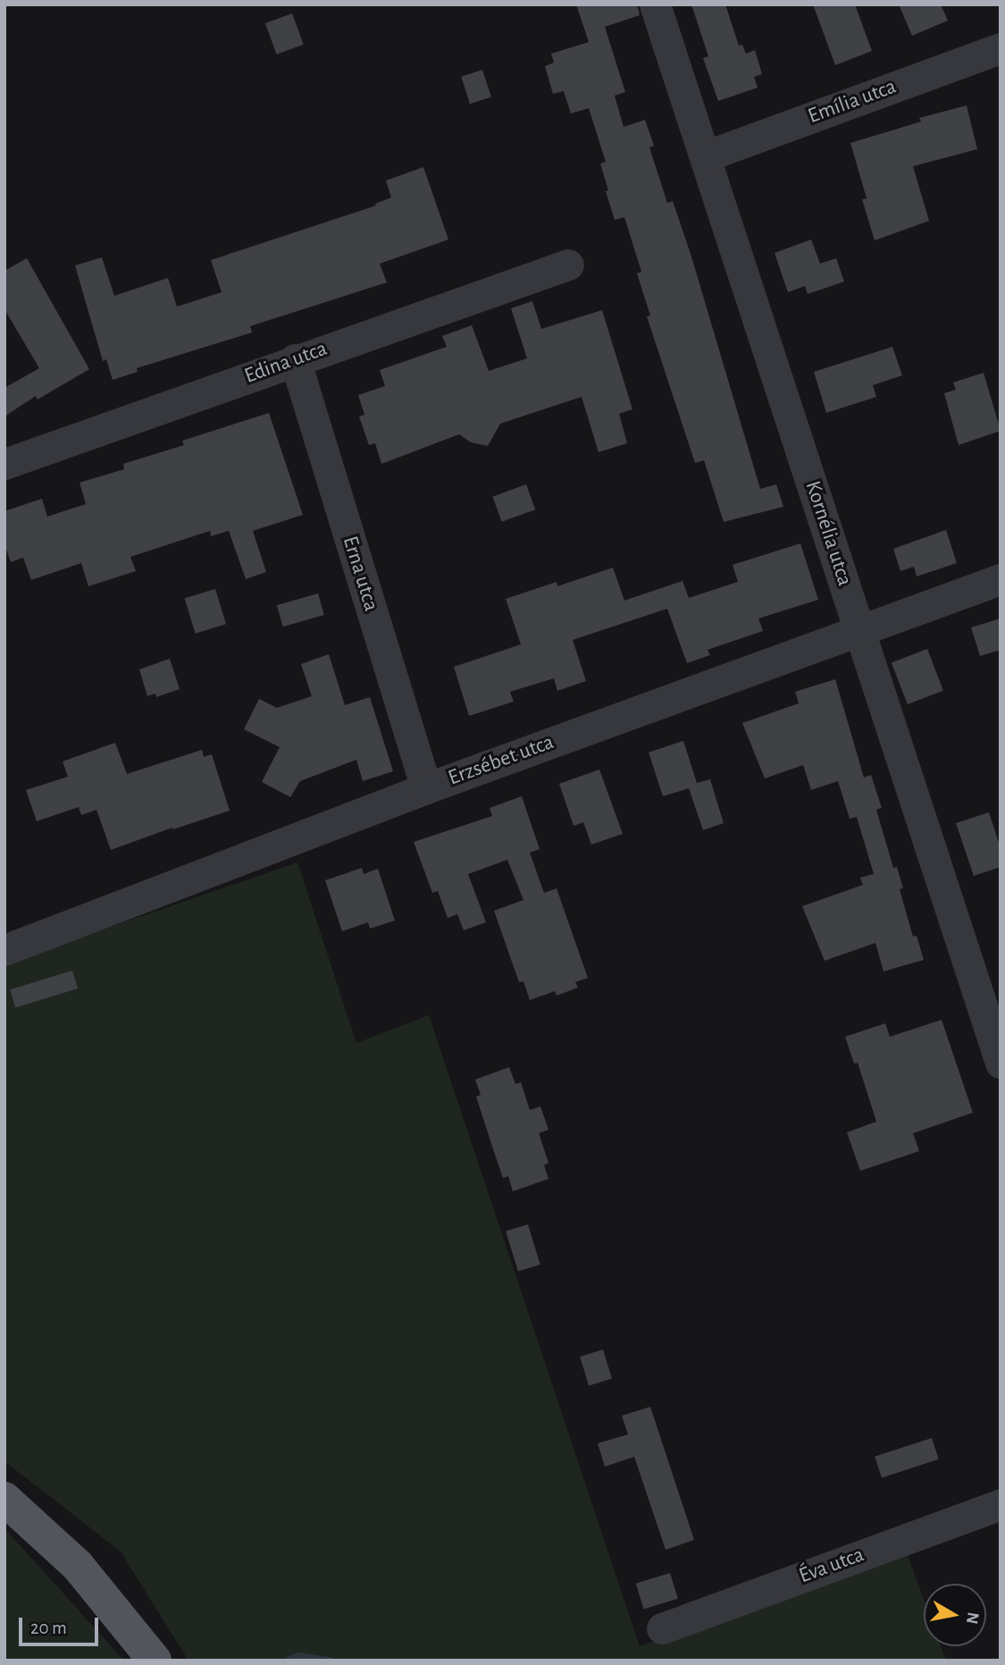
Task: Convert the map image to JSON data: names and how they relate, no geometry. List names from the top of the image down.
{
  "streets": {
    "street": [
      "Emília utca",
      "Edina utca",
      "Kornélia utca",
      "Erna utca",
      "Erzsébet utca",
      "Éva utca"
    ]
  },
  "crossings": [
    ["Emília utca", "Kornélia utca"],
    ["Edina utca", "Erna utca"],
    ["Kornélia utca", "Erzsébet utca"],
    ["Erna utca", "Erzsébet utca"]
  ],
  "scale_bar": "20 m",
  "north": "right"
}
